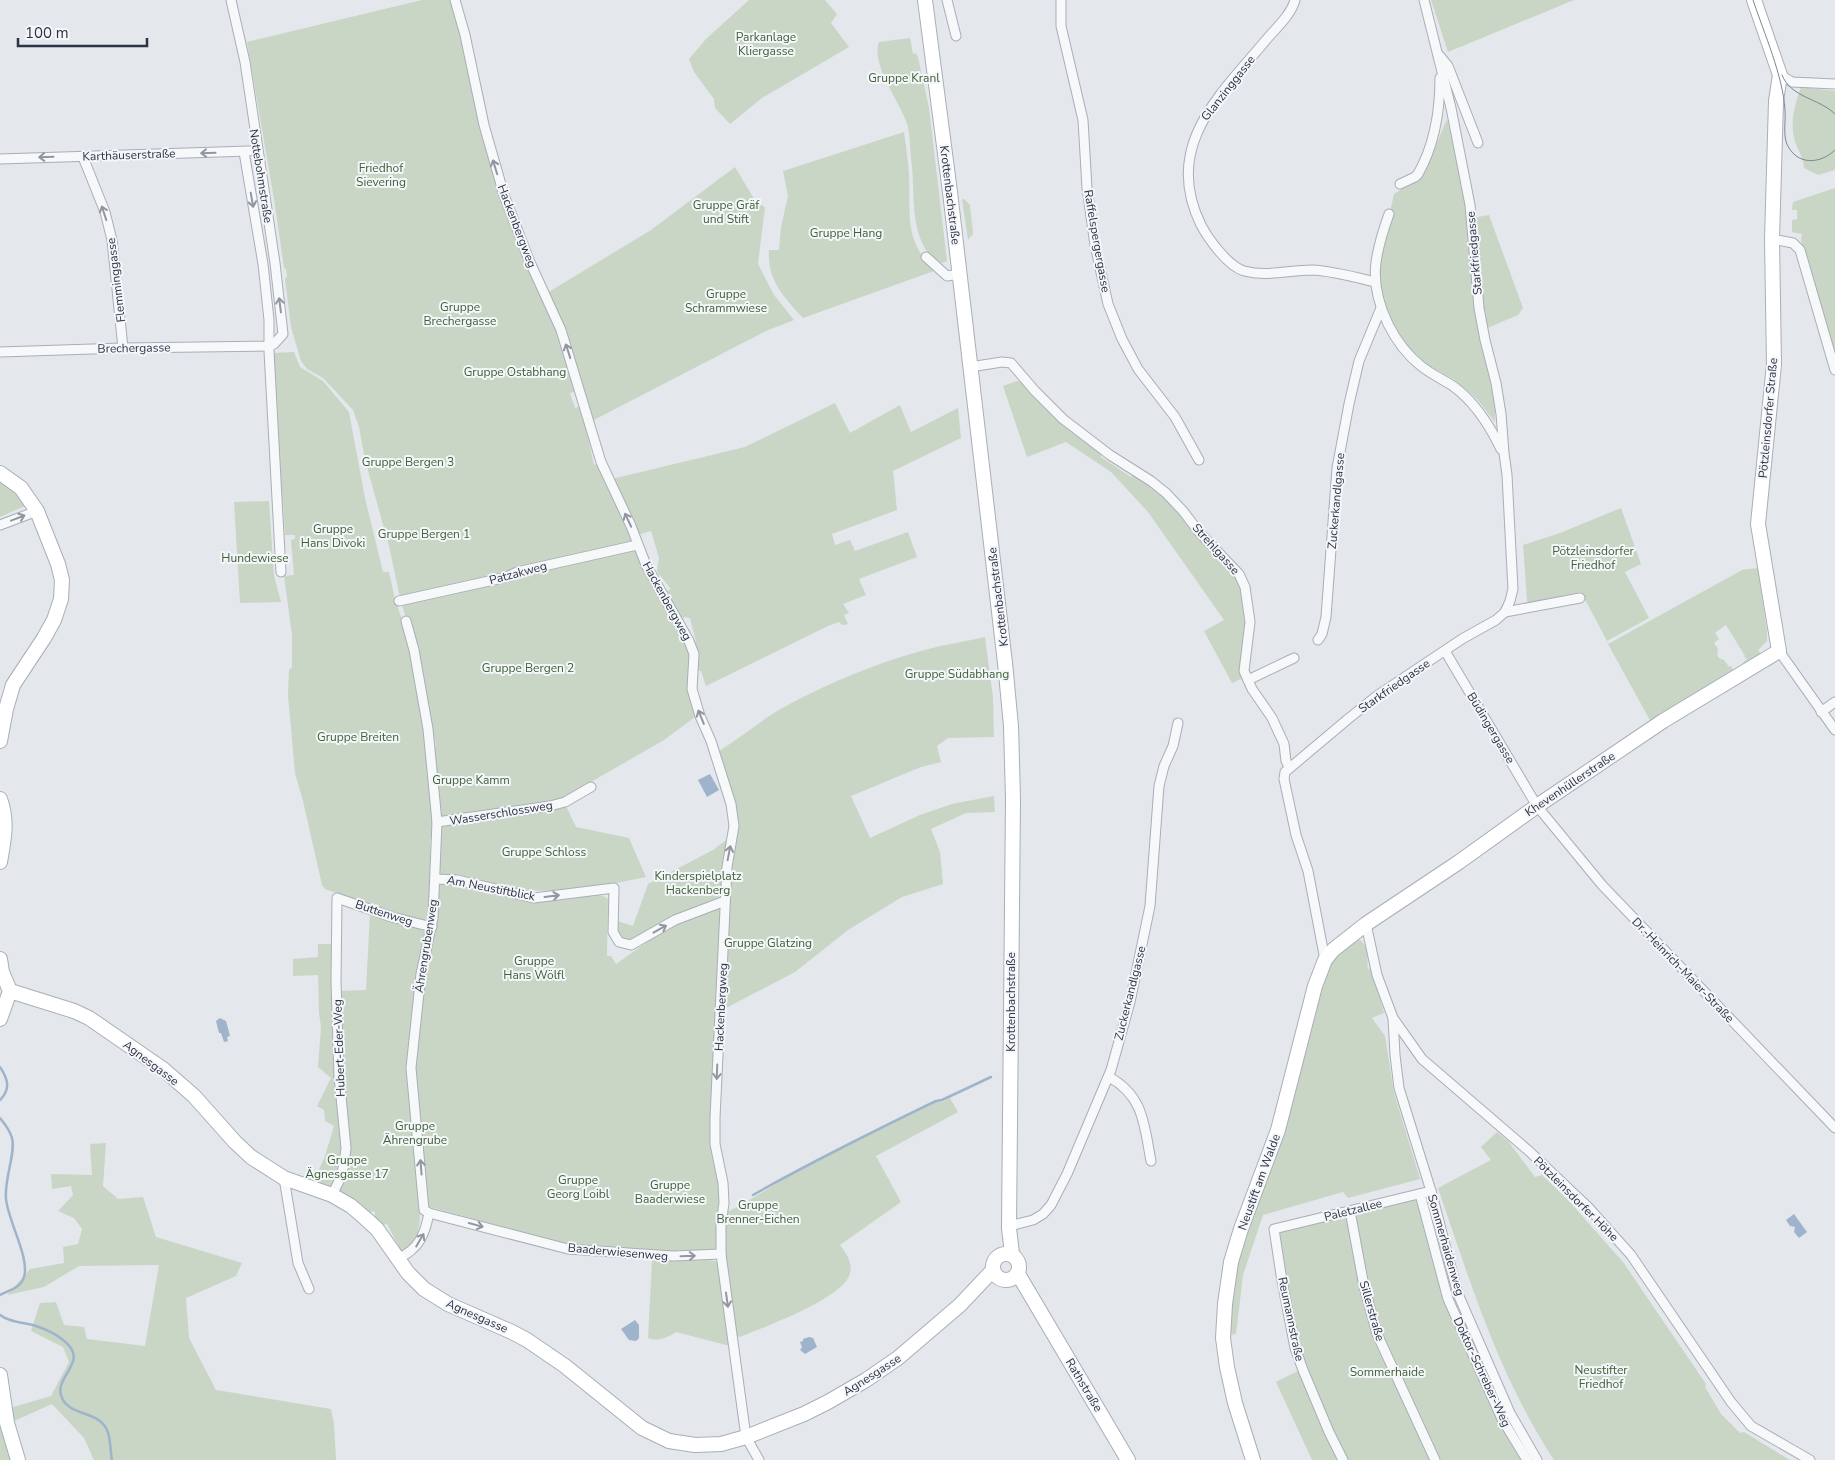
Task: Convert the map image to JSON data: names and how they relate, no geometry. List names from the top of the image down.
{
  "streets": {
    "street": [
      "Glanzinggasse",
      "Karthäuserstraße",
      "Nottebohmstraße",
      "Krottenbachstraße",
      "Hackenbergweg",
      "Raffelspergergasse",
      "Starkfriedgasse",
      "Flemminggasse",
      "Brechergasse",
      "Pötzleinsdorfer Straße",
      "Zuckerkandlgasse",
      "Strehlgasse",
      "Patzakweg",
      "Büdingergasse",
      "Khevenhüllerstraße",
      "Wasserschlossweg",
      "Am Neustiftblick",
      "Buttenweg",
      "Ährengrubenweg",
      "Dr.-Heinrich-Maier-Straße",
      "Hubert-Eder-Weg",
      "Agnesgasse",
      "Neustift am Walde",
      "Pötzleinsdorfer Höhe",
      "Paletzallee",
      "Sommerhaidenweg",
      "Baaderwiesenweg",
      "Sillerstraße",
      "Reumannstraße",
      "Doktor-Schreber-Weg",
      "Rathstraße"
    ]
  },
  "crossings": [
    ["Glanzinggasse", "Starkfriedgasse"],
    ["Karthäuserstraße", "Nottebohmstraße"],
    ["Karthäuserstraße", "Flemminggasse"],
    ["Nottebohmstraße", "Brechergasse"],
    ["Krottenbachstraße", "Zuckerkandlgasse"],
    ["Krottenbachstraße", "Strehlgasse"],
    ["Krottenbachstraße", "Rathstraße"],
    ["Hackenbergweg", "Patzakweg"],
    ["Hackenbergweg", "Am Neustiftblick"],
    ["Hackenbergweg", "Agnesgasse"],
    ["Hackenbergweg", "Baaderwiesenweg"],
    ["Starkfriedgasse", "Zuckerkandlgasse"],
    ["Starkfriedgasse", "Strehlgasse"],
    ["Starkfriedgasse", "Büdingergasse"],
    ["Flemminggasse", "Brechergasse"],
    ["Pötzleinsdorfer Straße", "Khevenhüllerstraße"],
    ["Strehlgasse", "Neustift am Walde"],
    ["Büdingergasse", "Khevenhüllerstraße"],
    ["Büdingergasse", "Dr.-Heinrich-Maier-Straße"],
    ["Khevenhüllerstraße", "Dr.-Heinrich-Maier-Straße"],
    ["Khevenhüllerstraße", "Neustift am Walde"],
    ["Khevenhüllerstraße", "Pötzleinsdorfer Höhe"],
    ["Wasserschlossweg", "Ährengrubenweg"],
    ["Am Neustiftblick", "Ährengrubenweg"],
    ["Buttenweg", "Ährengrubenweg"],
    ["Buttenweg", "Hubert-Eder-Weg"],
    ["Ährengrubenweg", "Baaderwiesenweg"],
    ["Hubert-Eder-Weg", "Agnesgasse"],
    ["Agnesgasse", "Rathstraße"],
    ["Neustift am Walde", "Pötzleinsdorfer Höhe"],
    ["Pötzleinsdorfer Höhe", "Sommerhaidenweg"],
    ["Paletzallee", "Sommerhaidenweg"],
    ["Paletzallee", "Sillerstraße"],
    ["Paletzallee", "Reumannstraße"],
    ["Paletzallee", "Doktor-Schreber-Weg"]
  ],
  "one_way": [
    "Karthäuserstraße",
    "Flemminggasse",
    "Am Neustiftblick",
    "Ährengrubenweg",
    "Baaderwiesenweg"
  ],
  "parks": [
    "Parkanlage Kliergasse",
    "Gruppe Kranl",
    "Friedhof Sievering",
    "Gruppe Gräf und Stift",
    "Gruppe Hang",
    "Gruppe Schrammwiese",
    "Gruppe Brechergasse",
    "Gruppe Ostabhang",
    "Gruppe Bergen 3",
    "Gruppe Hans Divoki",
    "Gruppe Bergen 1",
    "Pötzleinsdorfer Friedhof",
    "Hundewiese",
    "Gruppe Bergen 2",
    "Gruppe Südabhang",
    "Gruppe Breiten",
    "Gruppe Kamm",
    "Gruppe Schloss",
    "Kinderspielplatz Hackenberg",
    "Gruppe Glatzing",
    "Gruppe Hans Wölfl",
    "Gruppe Ährengrube",
    "Gruppe Ägnesgasse 17",
    "Gruppe Georg Loibl",
    "Gruppe Baaderwiese",
    "Gruppe Brenner-Eichen",
    "Neustifter Friedhof",
    "Sommerhaide"
  ],
  "scale_bar": "100 m"
}
